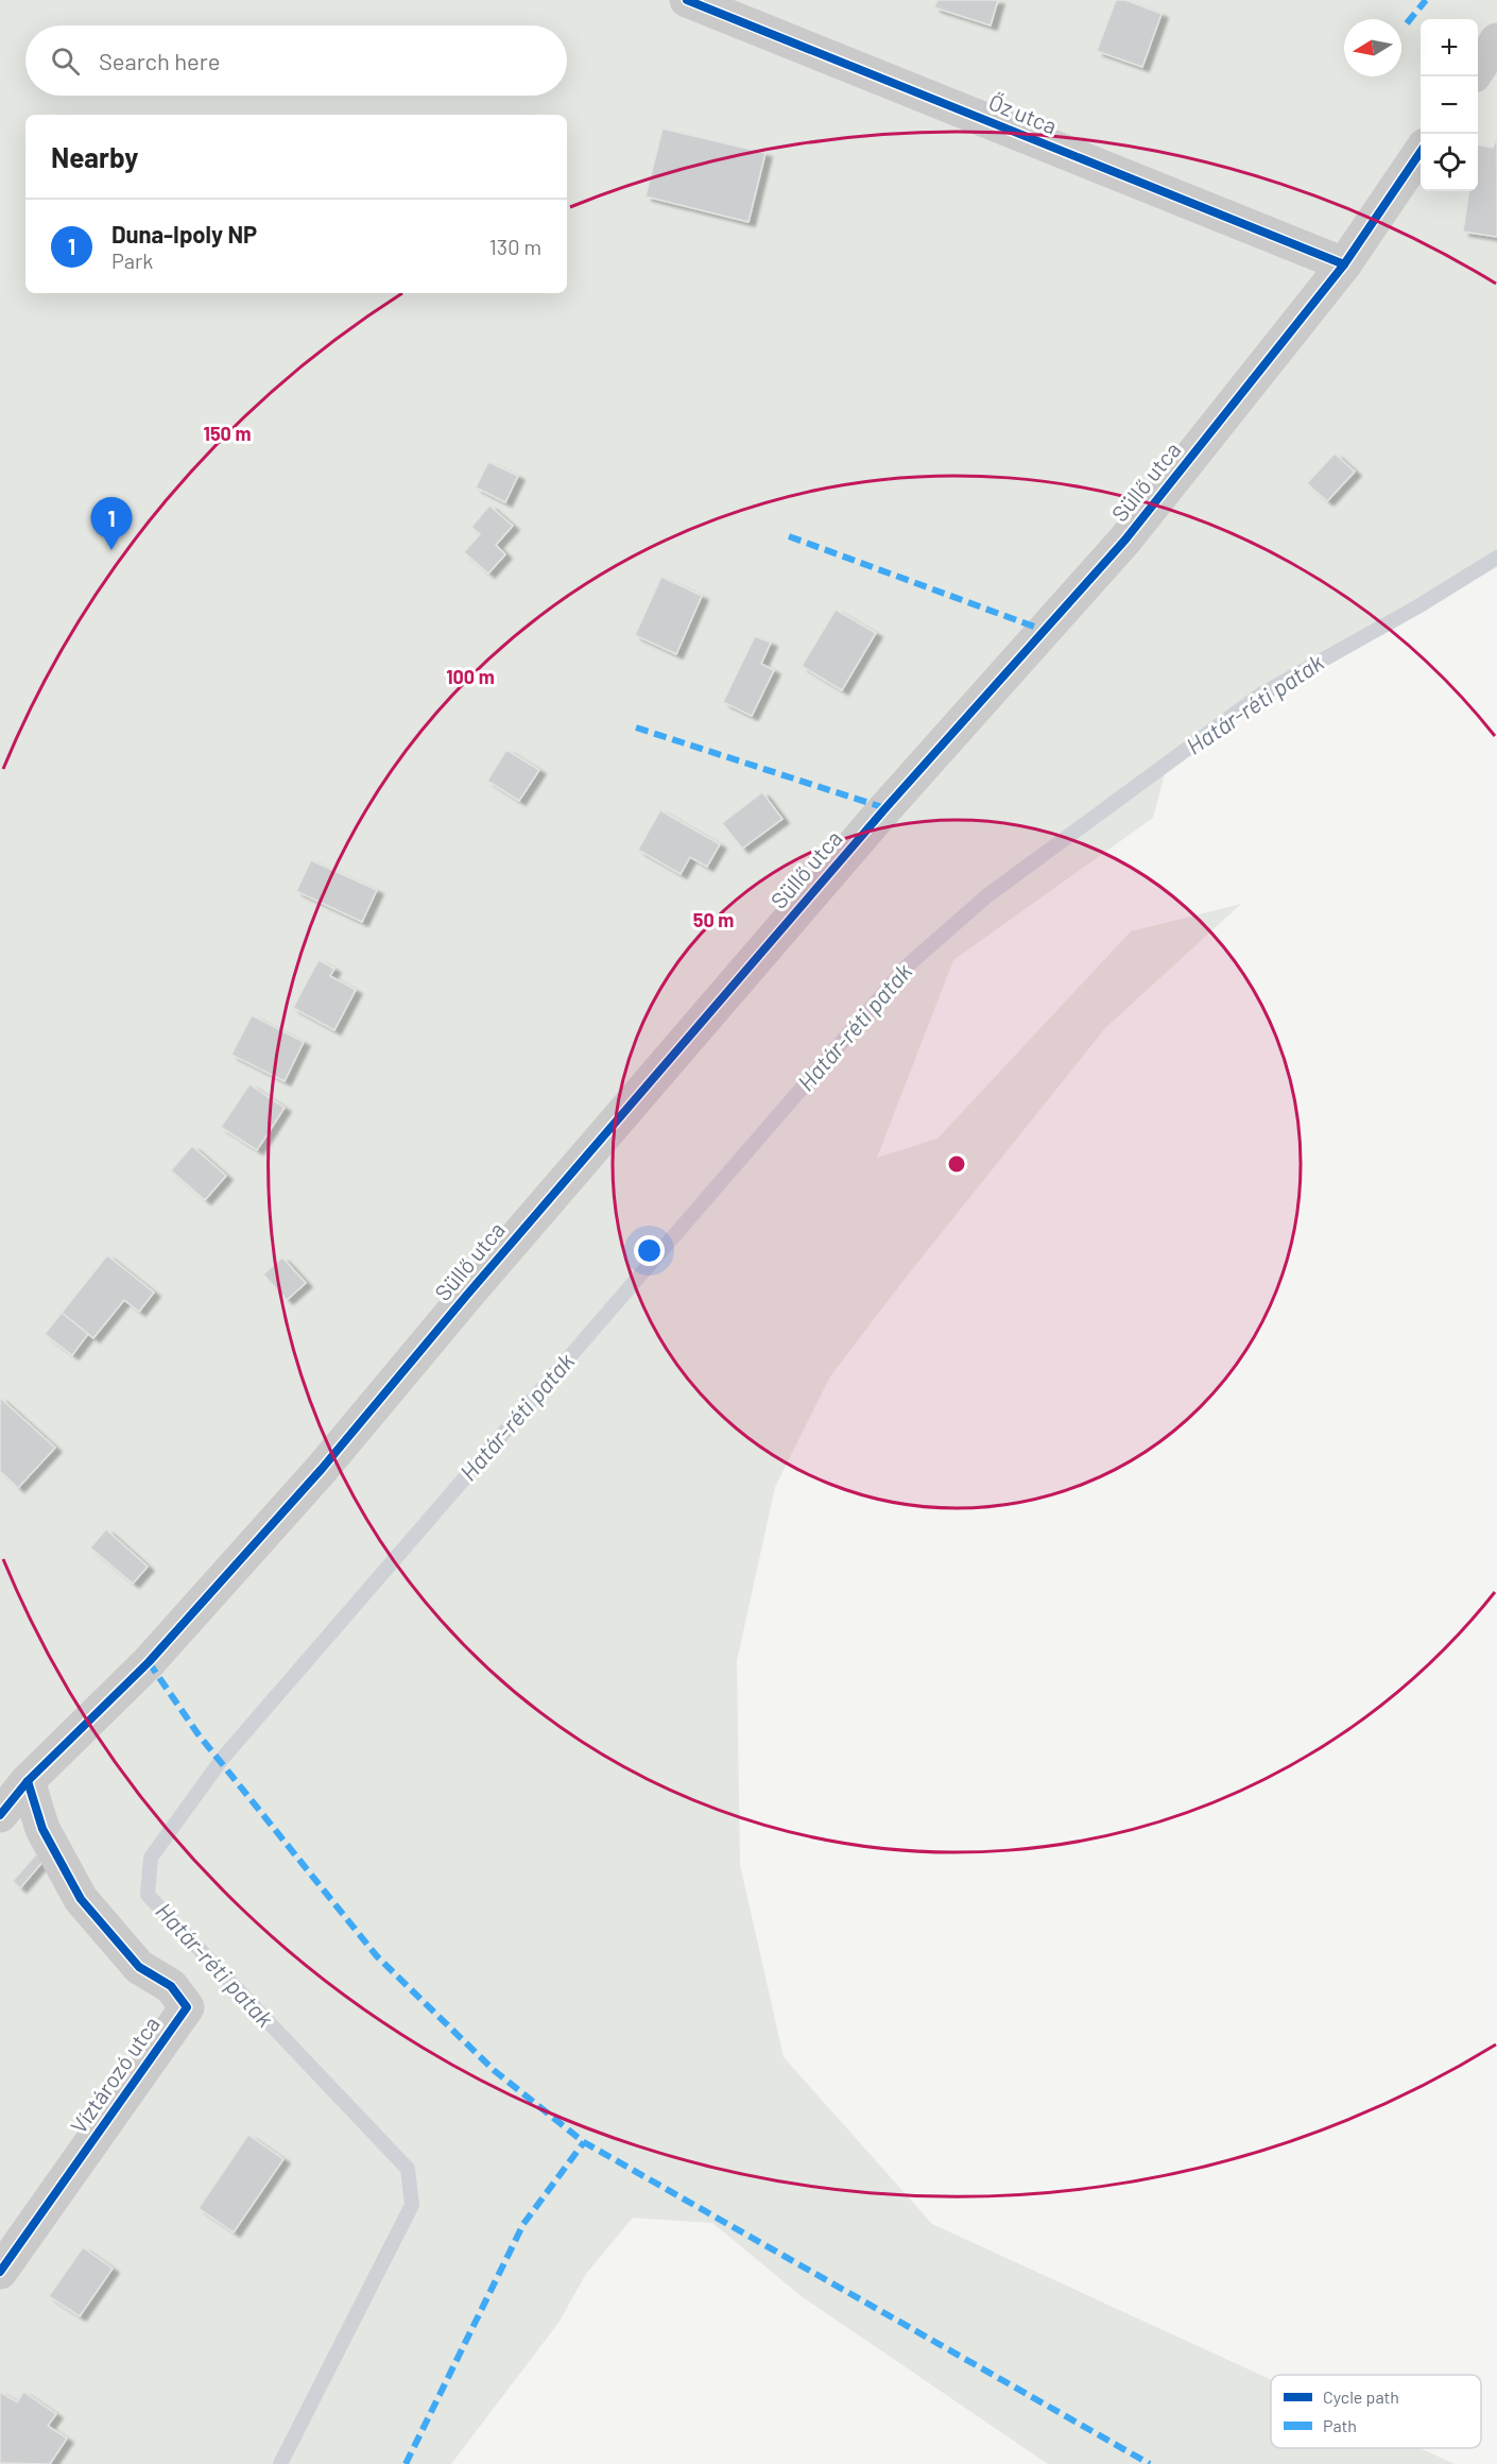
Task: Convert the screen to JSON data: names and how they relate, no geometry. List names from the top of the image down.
{
  "streets": {
    "street": ["Őz utca", "Süllő utca", "Víztározó utca"]
  },
  "crossings": [
    ["Őz utca", "Süllő utca"],
    ["Süllő utca", "Víztározó utca"]
  ],
  "water": ["Határ-réti patak"],
  "legend": ["Cycle path", "Path"],
  "north": "left",
  "page": {
    "map_buttons": ["+", "−"],
    "search": "Search here",
    "heading": "Nearby",
    "list": [
      {
        "mark": "1",
        "name": "Duna-Ipoly NP",
        "note": "Park",
        "value": "130 m"
      }
    ],
    "pins": "1"
  },
  "rings": ["150 m", "100 m", "50 m"]
}
